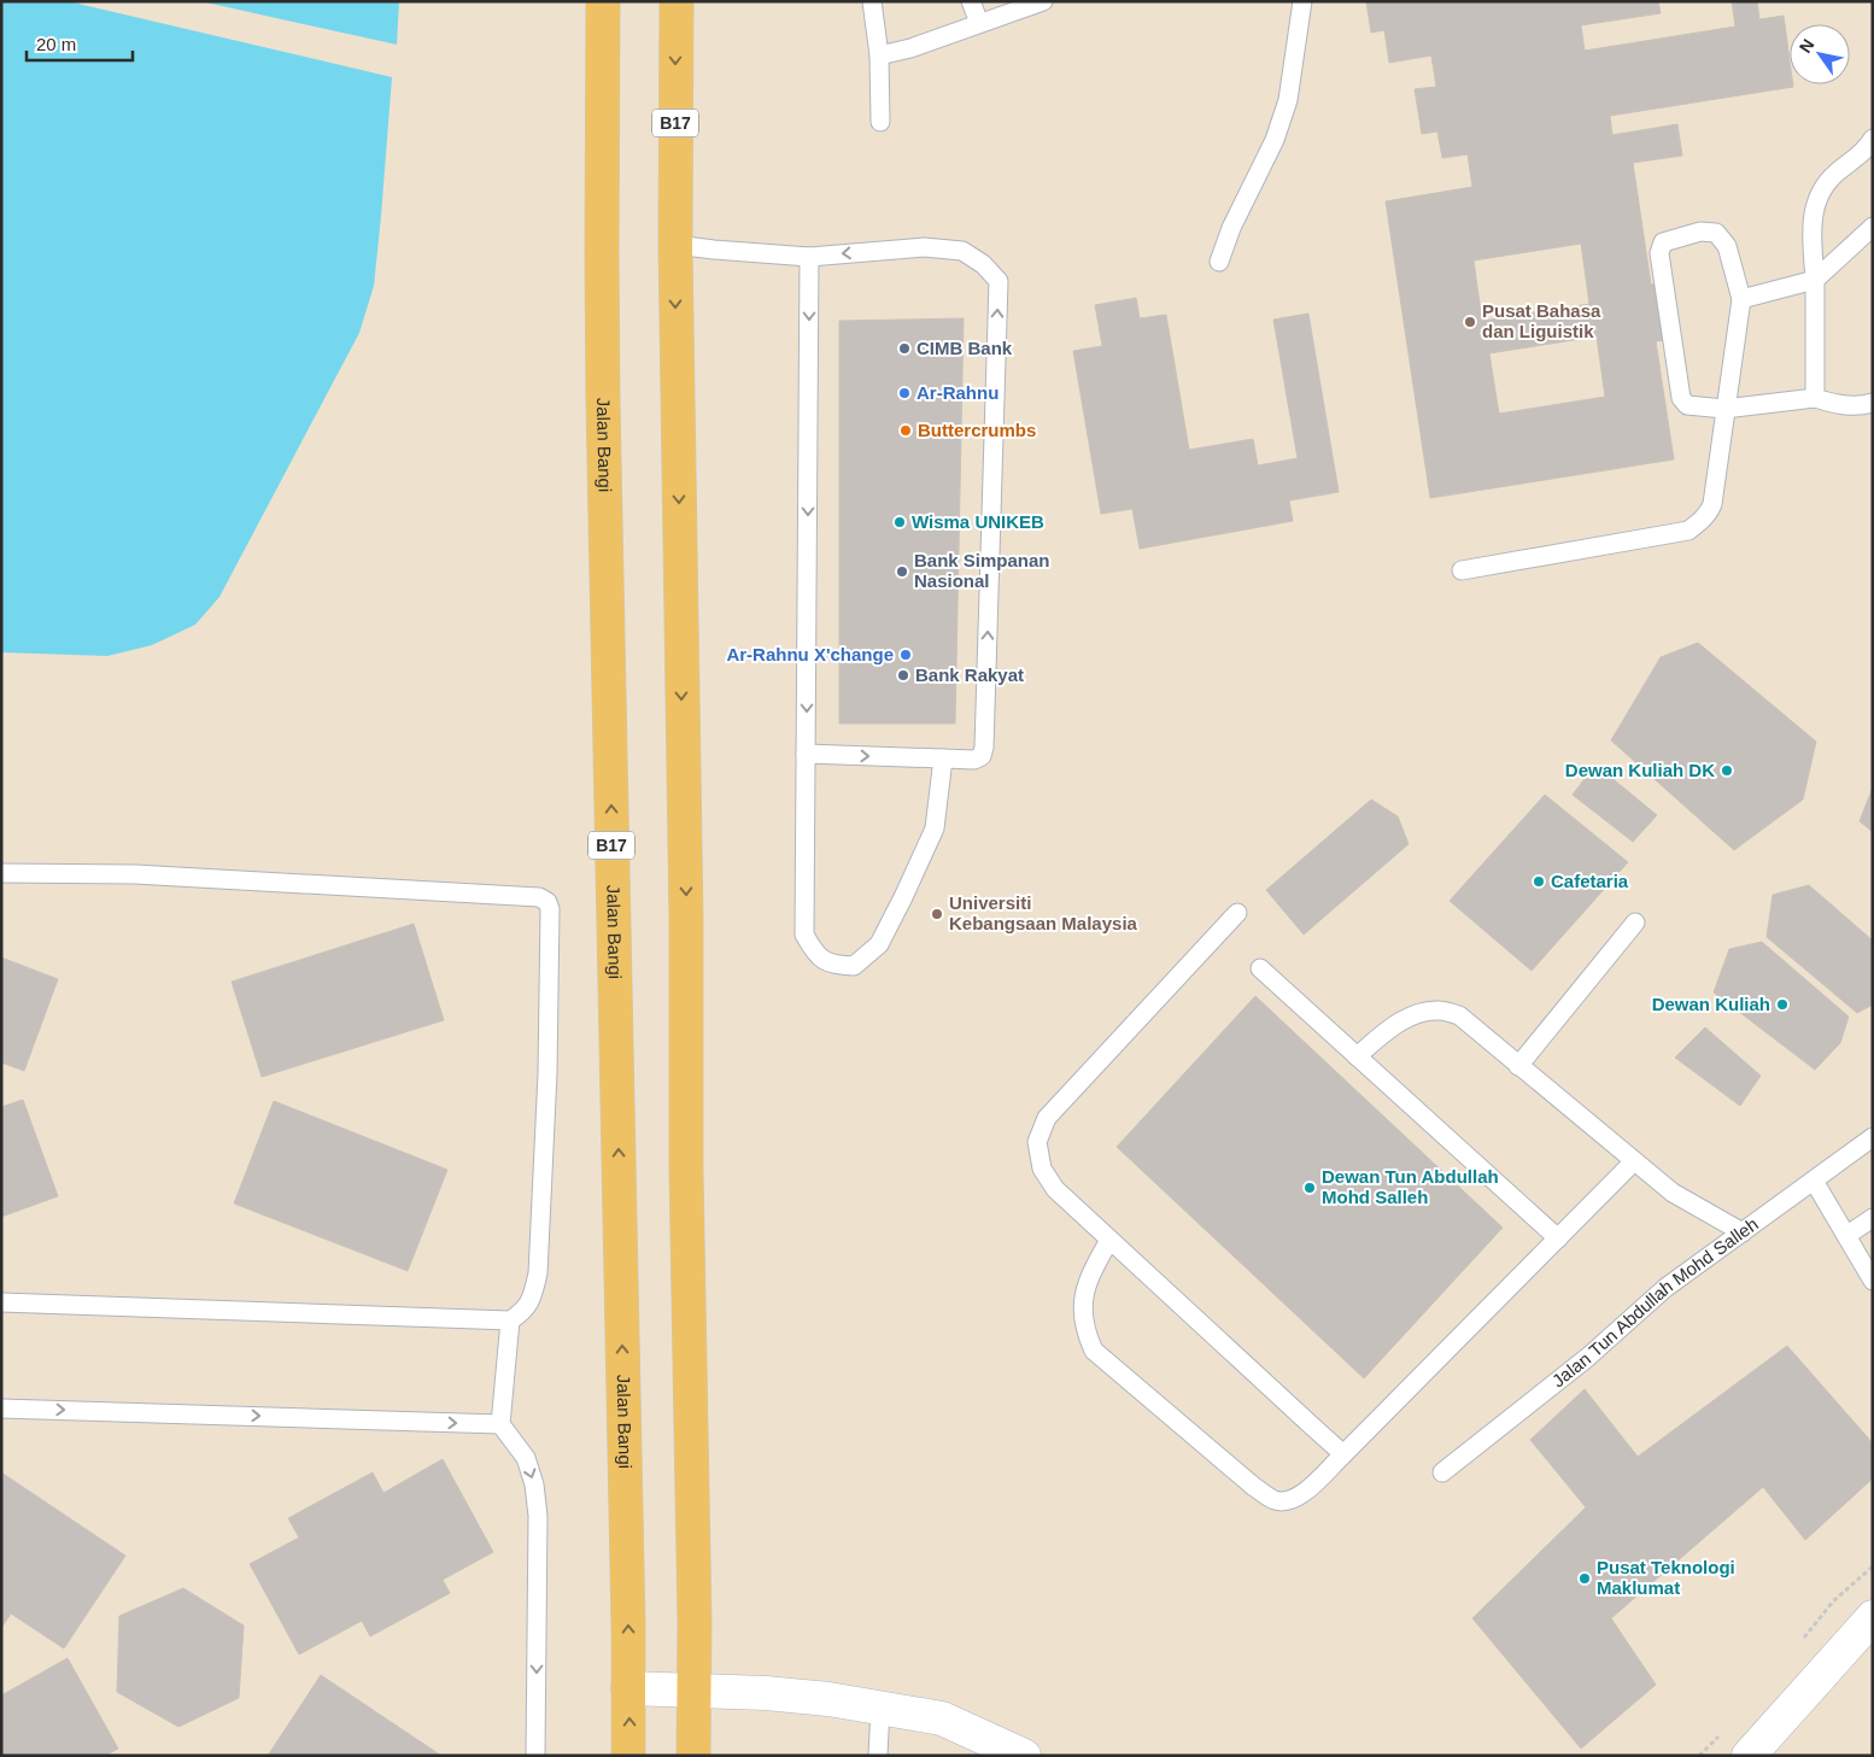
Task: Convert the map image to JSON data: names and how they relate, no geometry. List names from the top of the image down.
{
  "streets": {
    "main road": ["B17", "Jalan Bangi"],
    "lane": ["Jalan Tun Abdullah Mohd Salleh"]
  },
  "places": [
    "Pusat Bahasa dan Liguistik",
    "CIMB Bank",
    "Ar-Rahnu",
    "Buttercrumbs",
    "Wisma UNIKEB",
    "Bank Simpanan Nasional",
    "Ar-Rahnu X'change",
    "Bank Rakyat",
    "Dewan Kuliah DK",
    "Cafetaria",
    "Universiti Kebangsaan Malaysia",
    "Dewan Kuliah",
    "Dewan Tun Abdullah Mohd Salleh",
    "Pusat Teknologi Maklumat"
  ],
  "scale_bar": "20 m",
  "north": "top left"
}
